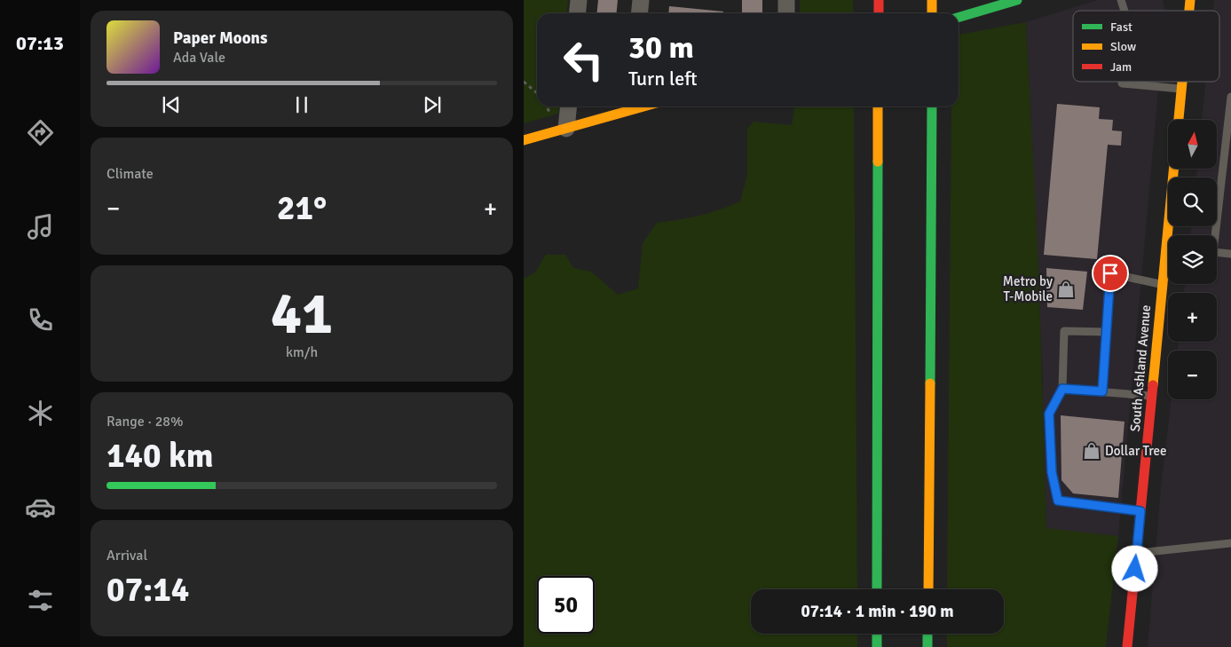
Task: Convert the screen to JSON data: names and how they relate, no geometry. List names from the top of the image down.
{
  "streets": {
    "main road": ["South Ashland Avenue"]
  },
  "places": {
    "shop": ["Metro by T-Mobile", "Dollar Tree"]
  },
  "legend": ["Fast", "Slow", "Jam"],
  "north": "top",
  "page": {
    "tabs": "07:13",
    "turn": ["30 m", "Turn left"],
    "song": ["Paper Moons", "Ada Vale"],
    "map_buttons": ["+", "−"],
    "tile": [
      "Climate",
      ["41", "km/h"],
      ["Range · 28%", "140 km"],
      ["Arrival", "07:14"]
    ],
    "heat": ["−", "21°", "+"],
    "limit": "50",
    "trip": "07:14 · 1 min · 190 m"
  }
}
